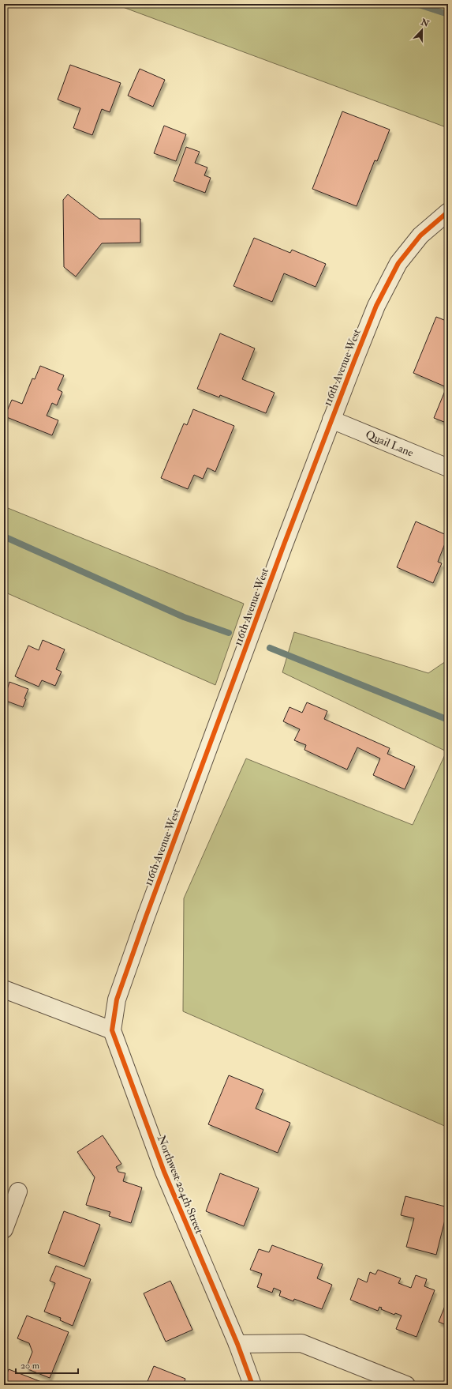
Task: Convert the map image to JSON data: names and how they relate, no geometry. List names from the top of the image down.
{
  "streets": {
    "street": ["116th Avenue West", "Quail Lane", "Northwest 204th Street"]
  },
  "crossings": [
    ["116th Avenue West", "Quail Lane"],
    ["116th Avenue West", "Northwest 204th Street"]
  ],
  "scale_bar": "20 m",
  "north": "top"
}
